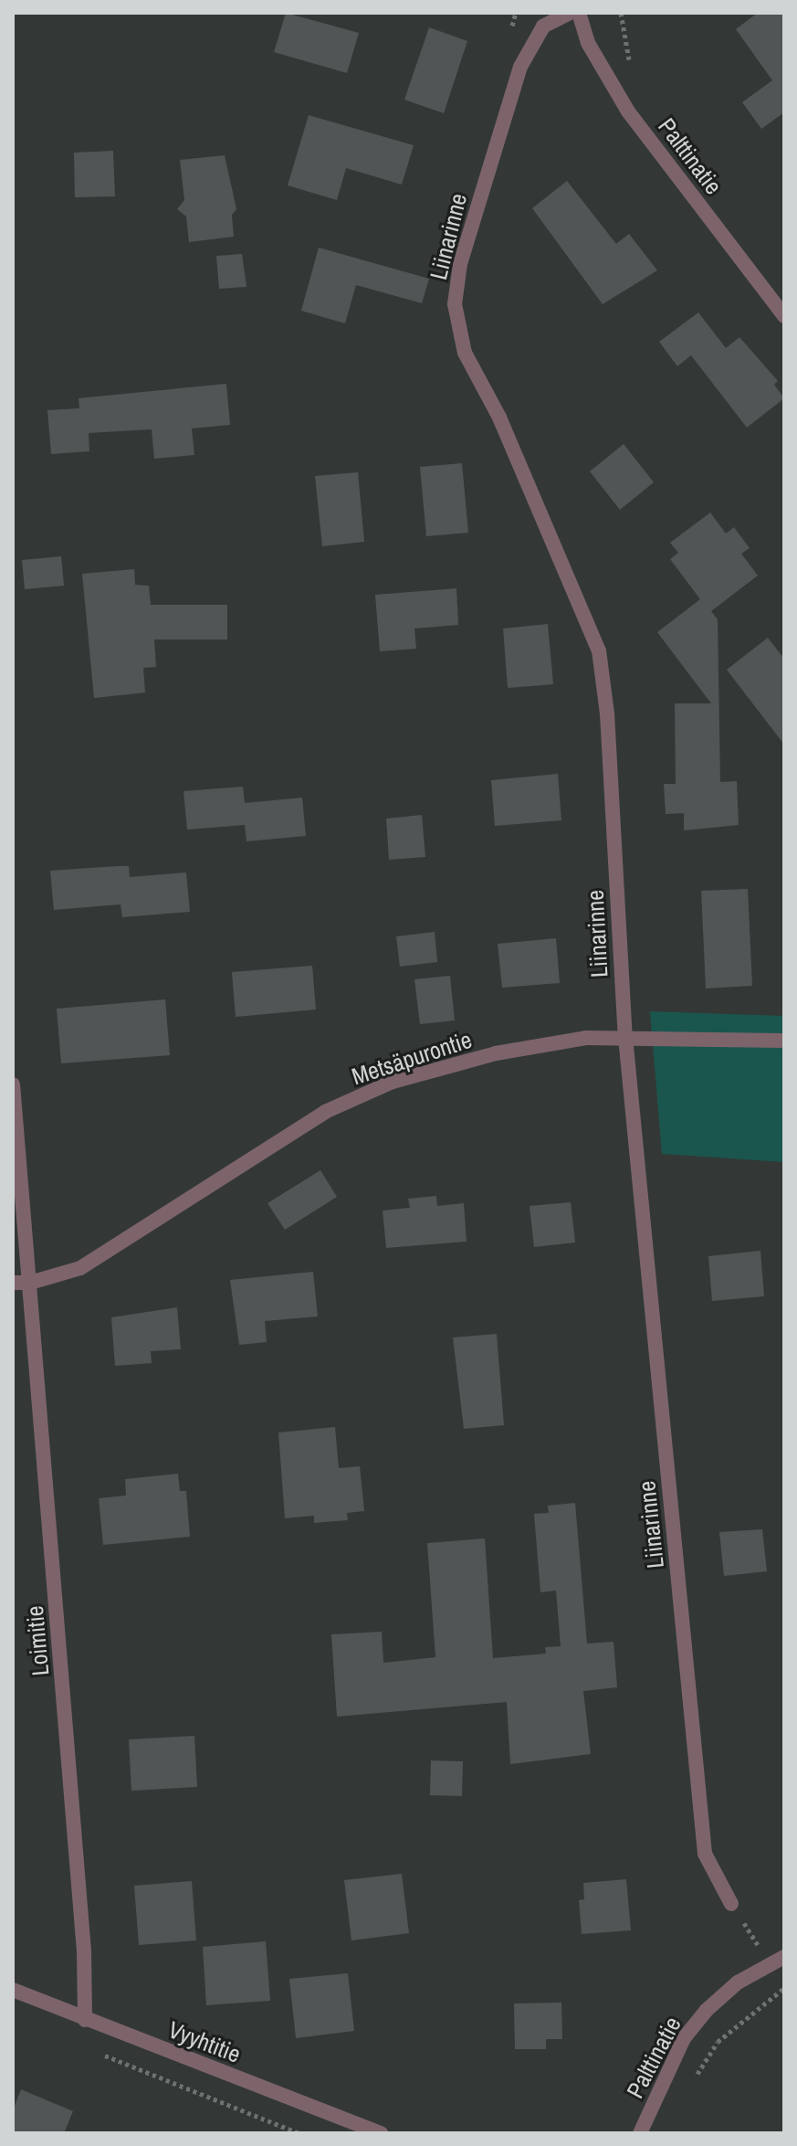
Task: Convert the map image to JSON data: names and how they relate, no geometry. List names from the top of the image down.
{
  "streets": {
    "street": [
      "Palttinatie",
      "Liinarinne",
      "Metsäpurontie",
      "Loimitie",
      "Vyyhtitie"
    ]
  },
  "crossings": [
    ["Liinarinne", "Metsäpurontie"],
    ["Metsäpurontie", "Loimitie"],
    ["Loimitie", "Vyyhtitie"]
  ]
}
